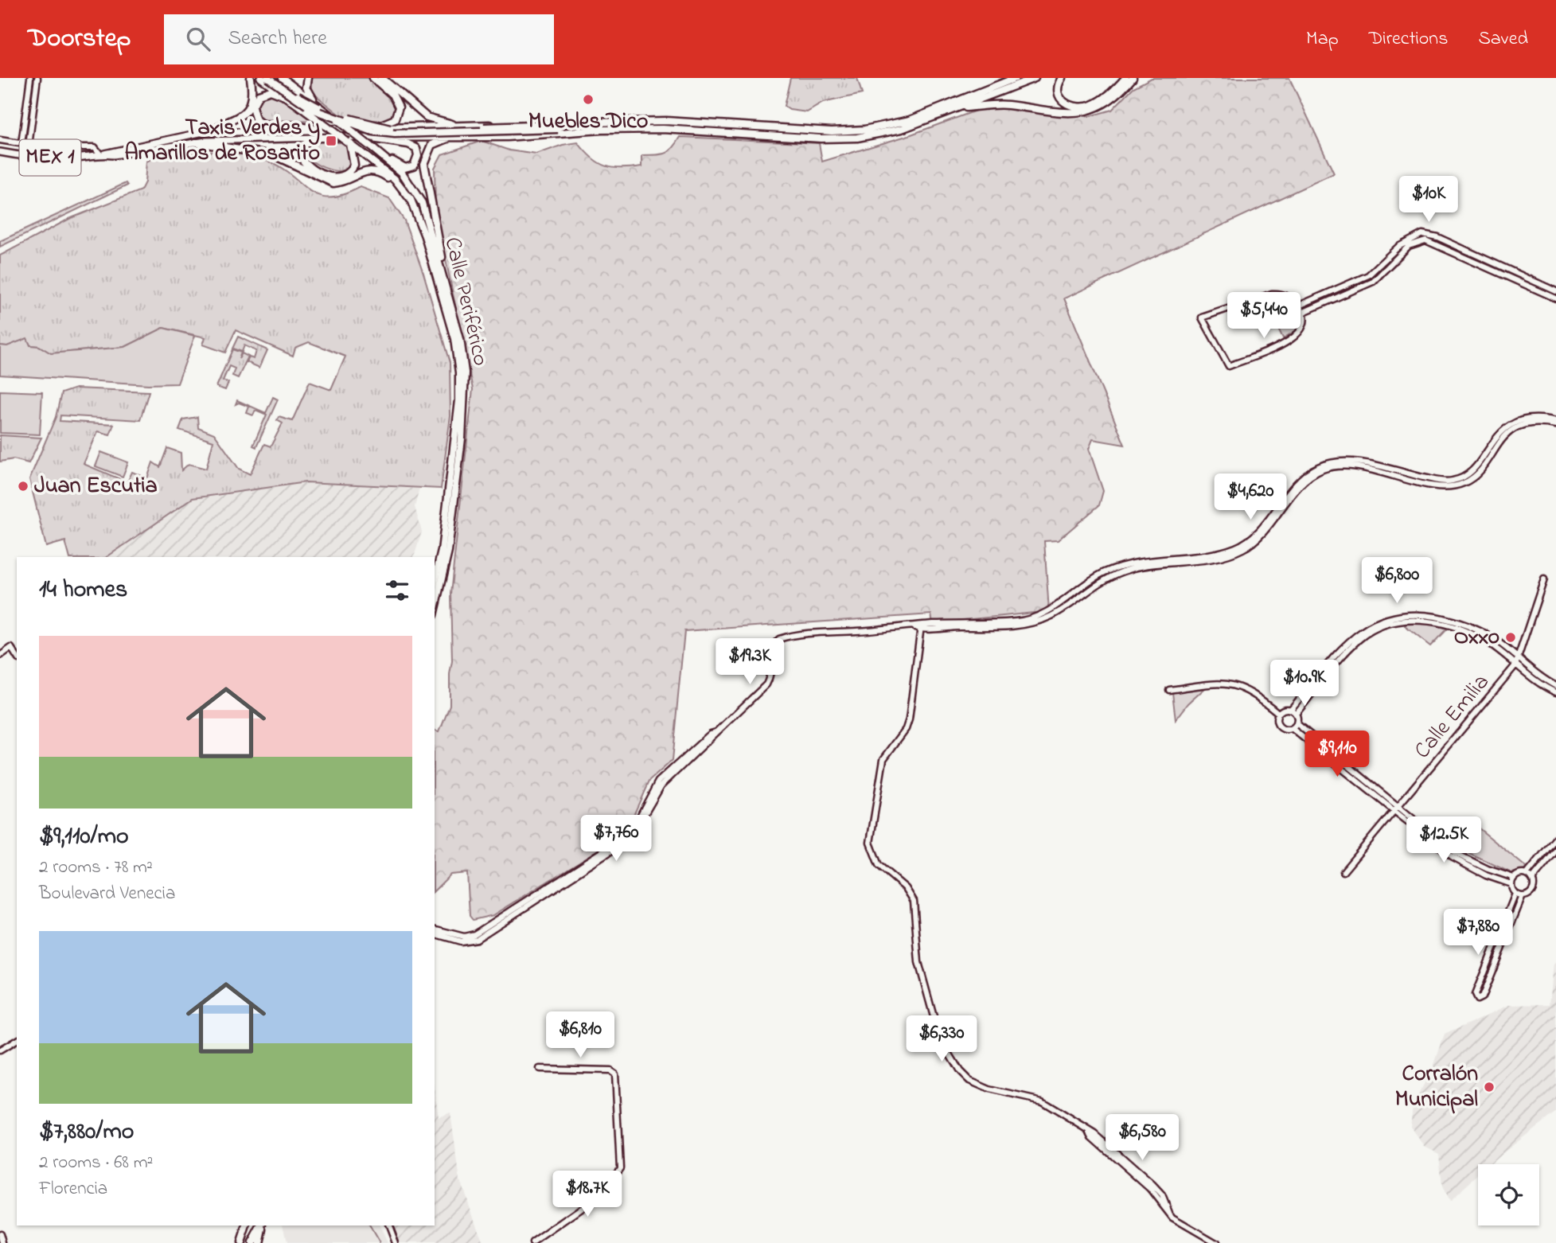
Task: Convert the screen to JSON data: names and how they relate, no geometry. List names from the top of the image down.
{
  "streets": {
    "highway": ["MEX 1", "Calle Periférico"],
    "street": ["Calle Emilia"]
  },
  "places": {
    "other": [
      "Muebles Dico",
      "Juan Escutia",
      "Oxxo",
      "Corralón Municipal"
    ],
    "transit": ["Taxis Verdes y Amarillos de Rosarito"]
  },
  "page": {
    "header": "Doorstep",
    "search": "Search here",
    "nav": ["Map", "Directions", "Saved"],
    "price": [
      "$10K",
      "$5,440",
      "$4,620",
      "$6,800",
      "$19.3K",
      "$10.9K",
      "$9,110",
      "$7,760",
      "$12.5K",
      "$7,880",
      "$6,810",
      "$6,330",
      "$6,580",
      "$18.7K"
    ],
    "heading": "14 homes",
    "list": [
      {
        "name": "$9,110/mo",
        "note": "2 rooms · 78 m² · Boulevard Venecia"
      },
      {
        "name": "$7,880/mo",
        "note": "2 rooms · 68 m² · Florencia"
      }
    ]
  }
}
